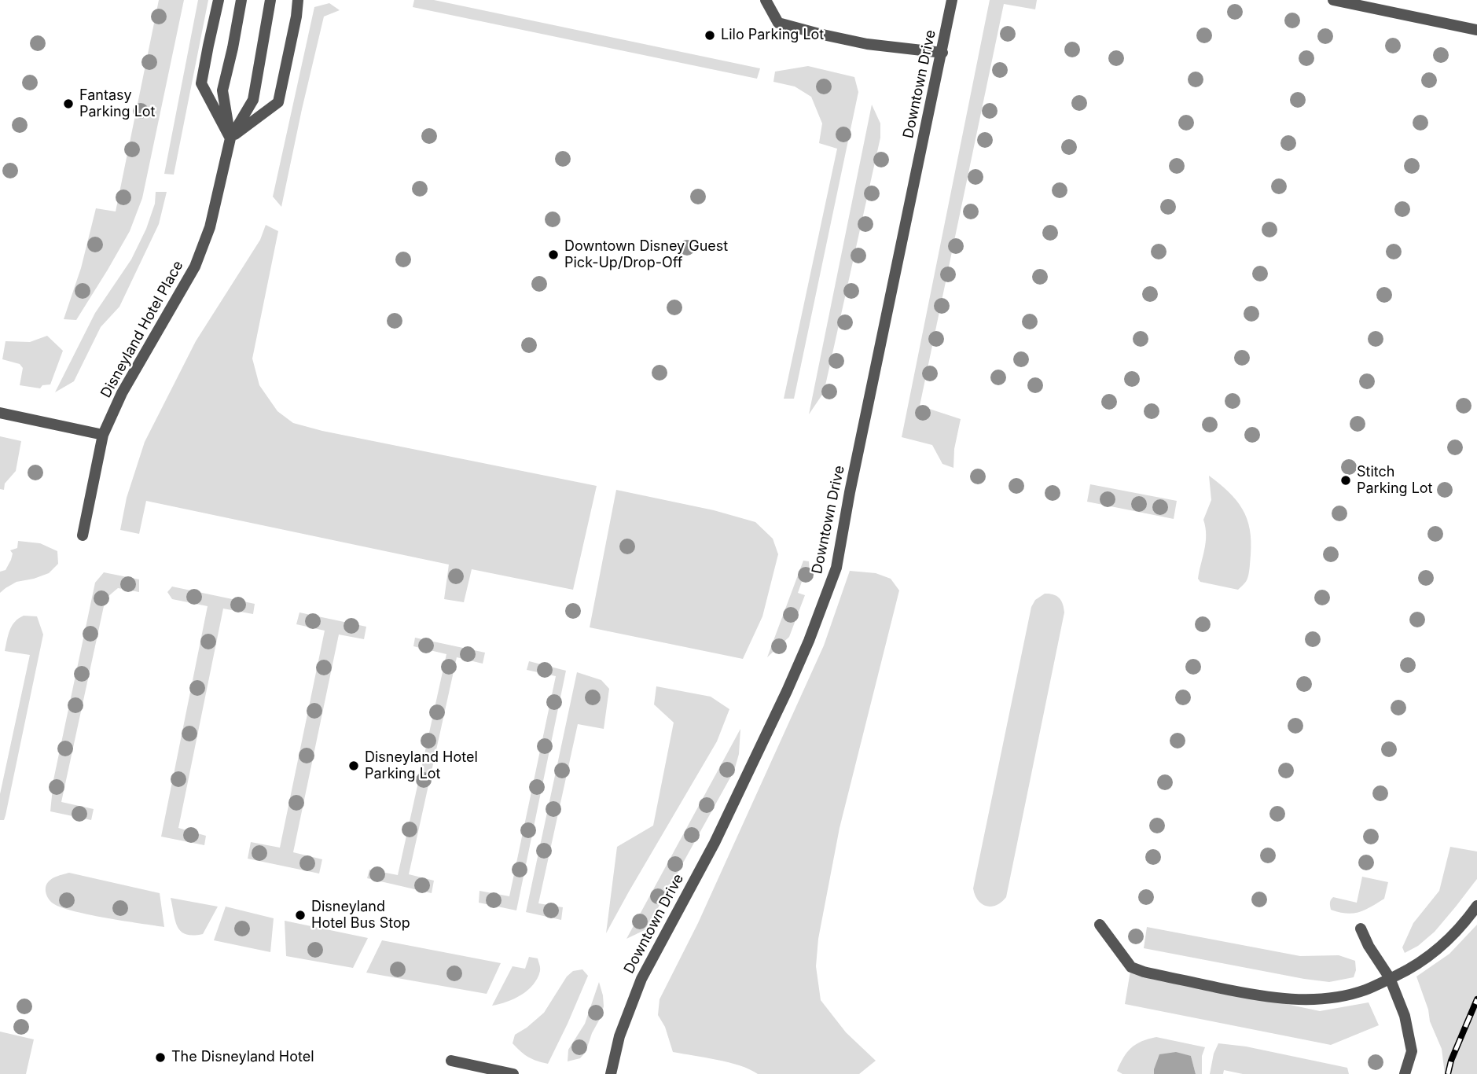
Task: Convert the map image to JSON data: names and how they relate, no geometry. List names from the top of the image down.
{
  "streets": {
    "street": ["Downtown Drive", "Disneyland Hotel Place"]
  },
  "places": [
    "Lilo Parking Lot",
    "Fantasy Parking Lot",
    "Downtown Disney Guest Pick-Up/Drop-Off",
    "Stitch Parking Lot",
    "Disneyland Hotel Parking Lot",
    "Disneyland Hotel Bus Stop",
    "The Disneyland Hotel"
  ]
}
